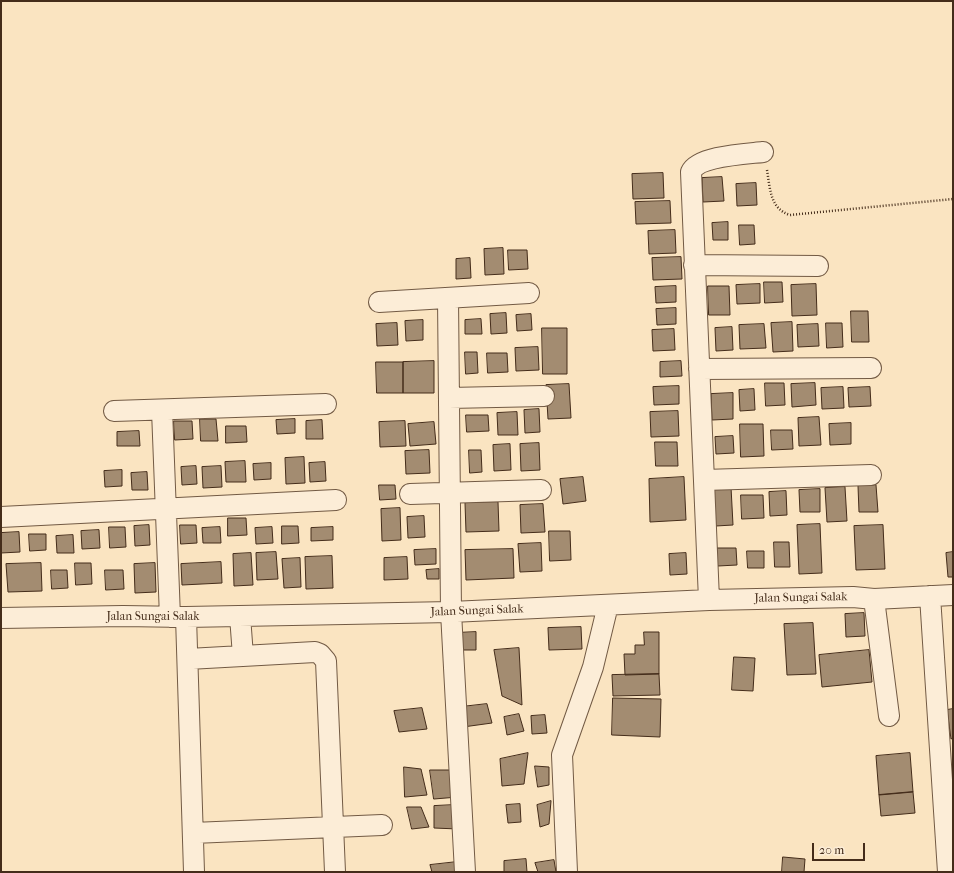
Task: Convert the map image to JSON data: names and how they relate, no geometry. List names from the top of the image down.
{
  "streets": {
    "street": ["Jalan Sungai Salak"]
  },
  "scale_bar": "20 m"
}
